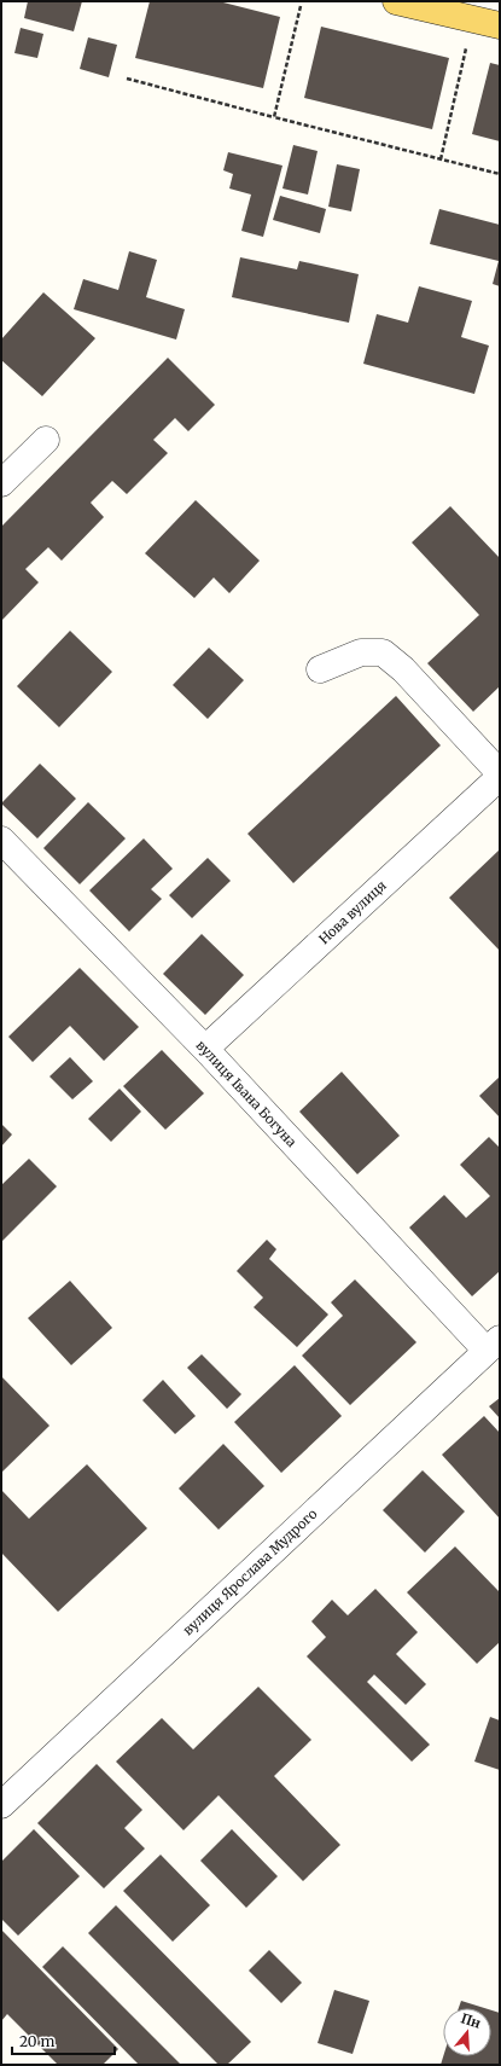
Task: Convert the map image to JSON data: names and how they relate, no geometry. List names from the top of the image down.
{
  "streets": {
    "street": ["Нова вулиця", "вулиця Івана Богуна", "вулиця Ярослава Мудрого"]
  },
  "crossings": [
    ["Нова вулиця", "вулиця Івана Богуна"],
    ["вулиця Івана Богуна", "вулиця Ярослава Мудрого"]
  ],
  "scale_bar": "20 m",
  "north": "top"
}
